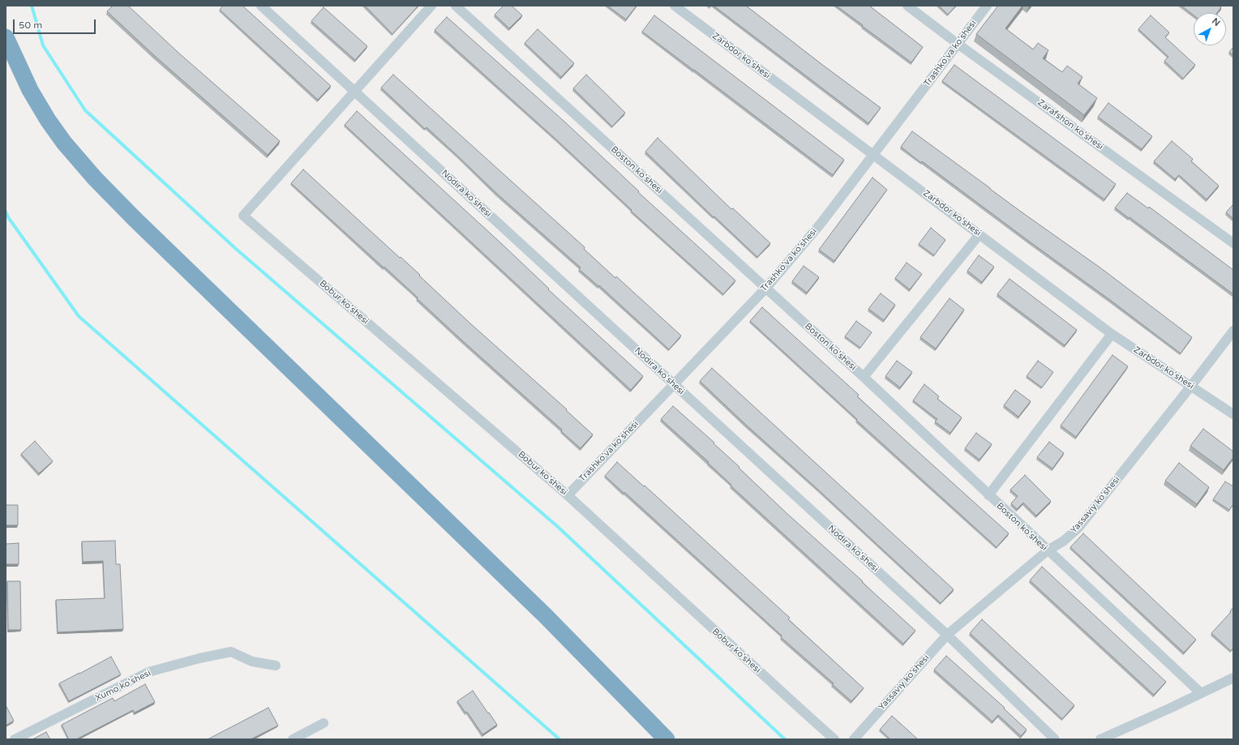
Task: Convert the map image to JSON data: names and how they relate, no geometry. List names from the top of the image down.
{
  "streets": {
    "street": [
      "Trashko'va ko'shesi",
      "Zarbdor ko'shesi",
      "Zarafshon ko'shesi",
      "Boston ko'shesi",
      "Nodira ko'shesi",
      "Bobur ko'shesi",
      "Yassaviy ko'shesi",
      "Xumo ko'shesi"
    ]
  },
  "crossings": [
    ["Trashko'va ko'shesi", "Zarbdor ko'shesi"],
    ["Trashko'va ko'shesi", "Zarafshon ko'shesi"],
    ["Trashko'va ko'shesi", "Boston ko'shesi"],
    ["Trashko'va ko'shesi", "Nodira ko'shesi"],
    ["Trashko'va ko'shesi", "Bobur ko'shesi"],
    ["Zarbdor ko'shesi", "Yassaviy ko'shesi"],
    ["Boston ko'shesi", "Yassaviy ko'shesi"],
    ["Nodira ko'shesi", "Bobur ko'shesi"],
    ["Nodira ko'shesi", "Yassaviy ko'shesi"]
  ],
  "scale_bar": "50 m",
  "north": "top right"
}
